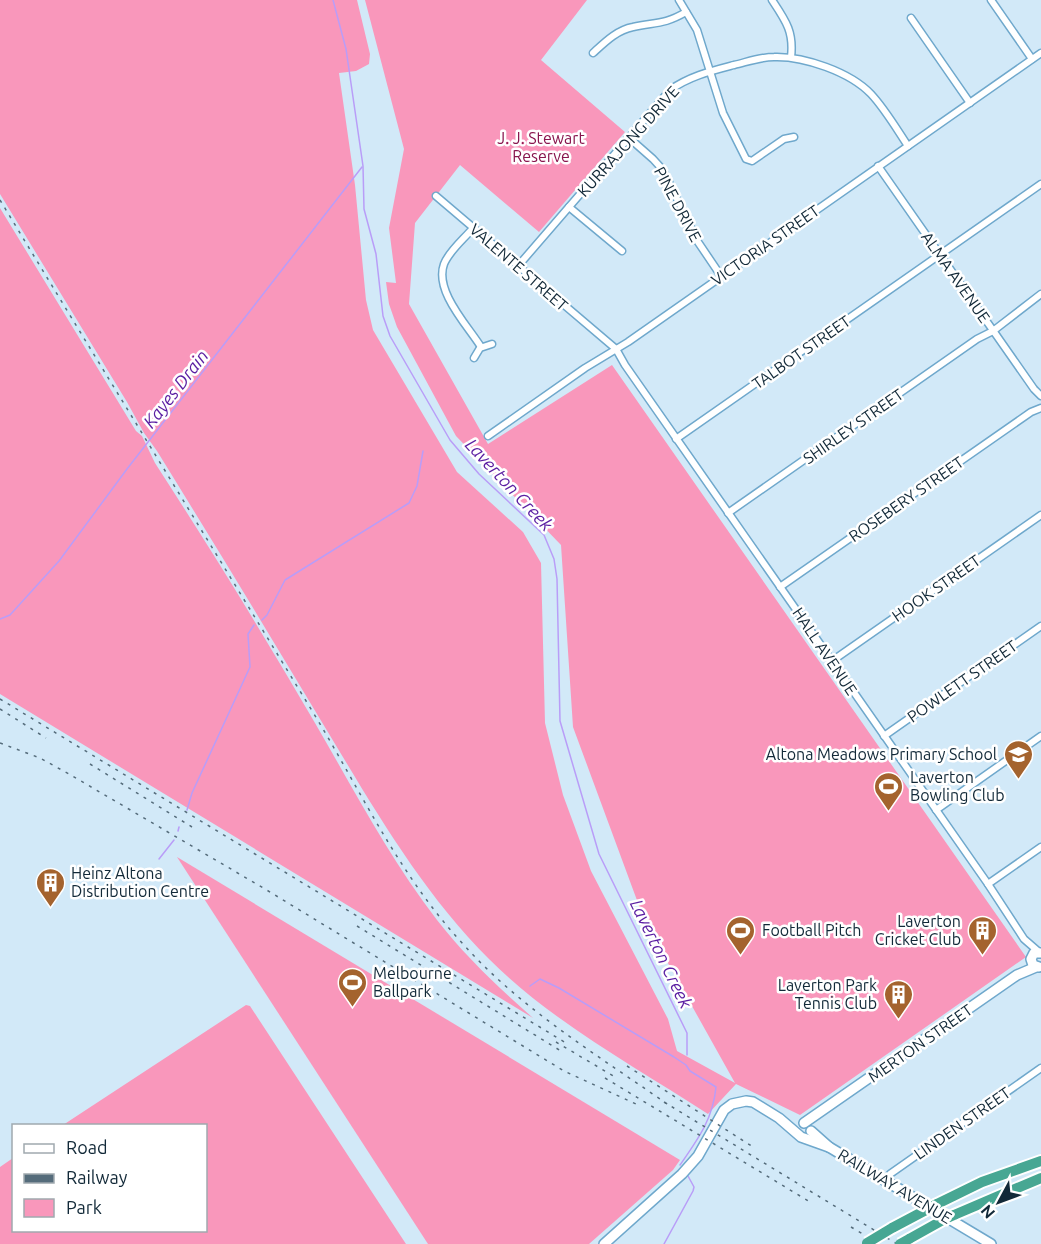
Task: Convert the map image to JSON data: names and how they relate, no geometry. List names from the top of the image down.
{
  "streets": {
    "street": [
      "KURRAJONG DRIVE",
      "PINE DRIVE",
      "VICTORIA STREET",
      "VALENTE STREET",
      "ALMA AVENUE",
      "TALBOT STREET",
      "SHIRLEY STREET",
      "ROSEBERY STREET",
      "HOOK STREET",
      "HALL AVENUE",
      "POWLETT STREET",
      "MERTON STREET",
      "LINDEN STREET",
      "RAILWAY AVENUE"
    ]
  },
  "crossings": [
    ["KURRAJONG DRIVE", "PINE DRIVE"],
    ["KURRAJONG DRIVE", "VICTORIA STREET"],
    ["KURRAJONG DRIVE", "VALENTE STREET"],
    ["PINE DRIVE", "VICTORIA STREET"],
    ["VICTORIA STREET", "VALENTE STREET"],
    ["VICTORIA STREET", "ALMA AVENUE"],
    ["VICTORIA STREET", "HALL AVENUE"],
    ["VALENTE STREET", "HALL AVENUE"],
    ["ALMA AVENUE", "TALBOT STREET"],
    ["ALMA AVENUE", "SHIRLEY STREET"],
    ["ALMA AVENUE", "ROSEBERY STREET"],
    ["TALBOT STREET", "HALL AVENUE"],
    ["SHIRLEY STREET", "HALL AVENUE"],
    ["ROSEBERY STREET", "HALL AVENUE"],
    ["HOOK STREET", "HALL AVENUE"],
    ["HALL AVENUE", "POWLETT STREET"],
    ["HALL AVENUE", "MERTON STREET"],
    ["MERTON STREET", "RAILWAY AVENUE"],
    ["LINDEN STREET", "RAILWAY AVENUE"]
  ],
  "water": ["Kayes Drain", "Laverton Creek"],
  "parks": ["J. J. Stewart Reserve"],
  "places": {
    "school or university": ["Altona Meadows Primary School"],
    "sports": ["Laverton Bowling Club", "Football Pitch", "Melbourne Ballpark"],
    "building": ["Heinz Altona Distribution Centre", "Laverton Cricket Club", "Laverton Park Tennis Club"]
  },
  "legend": ["Road", "Railway", "Park"],
  "north": "bottom left"
}
